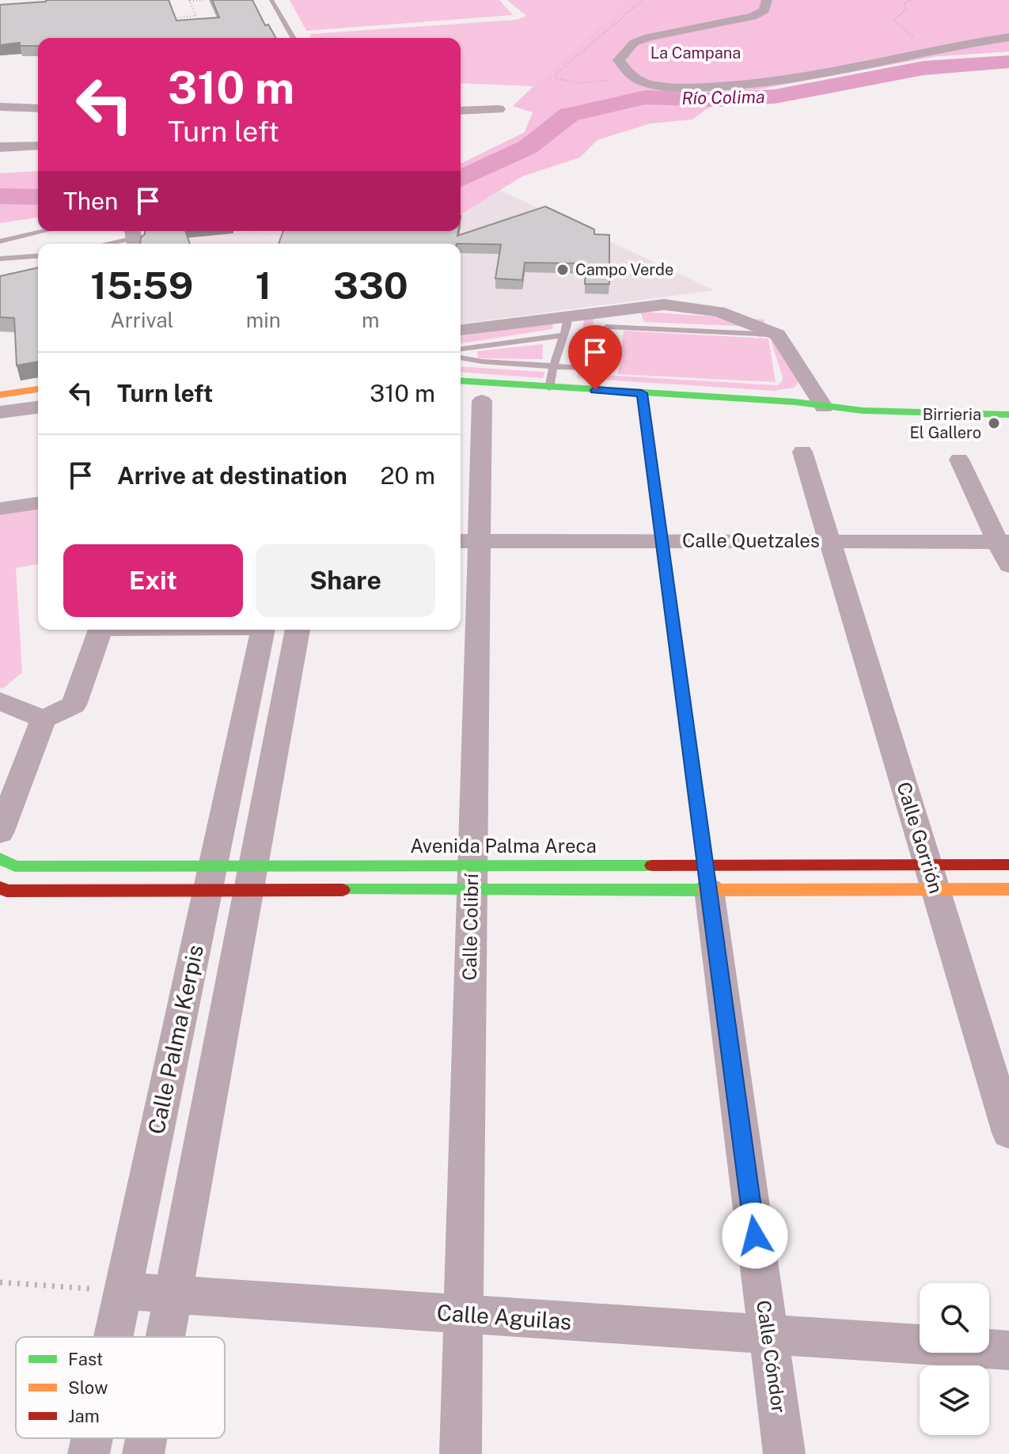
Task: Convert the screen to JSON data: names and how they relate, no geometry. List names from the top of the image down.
{
  "streets": {
    "street": [
      "Calle Quetzales",
      "Calle Gorrión",
      "Avenida Palma Areca",
      "Calle Colibrí",
      "Calle Palma Kerpis",
      "Calle Aguilas",
      "Calle Cóndor"
    ]
  },
  "crossings": [
    ["Calle Quetzales", "Calle Gorrión"],
    ["Calle Quetzales", "Calle Colibrí"],
    ["Calle Quetzales", "Calle Cóndor"],
    ["Calle Gorrión", "Avenida Palma Areca"],
    ["Avenida Palma Areca", "Calle Colibrí"],
    ["Avenida Palma Areca", "Calle Palma Kerpis"],
    ["Avenida Palma Areca", "Calle Cóndor"],
    ["Calle Colibrí", "Calle Aguilas"],
    ["Calle Palma Kerpis", "Calle Aguilas"],
    ["Calle Aguilas", "Calle Cóndor"]
  ],
  "water": ["Río Colima"],
  "parks": ["La Campana"],
  "places": ["Campo Verde", "Birrieria El Gallero"],
  "legend": ["Fast", "Slow", "Jam"],
  "page": {
    "turn": ["310 m", "Turn left"],
    "then": "Then",
    "eta": [
      "15:59",
      "Arrival",
      "1",
      "min",
      "330",
      "m"
    ],
    "list": [
      {
        "name": "Turn left",
        "value": "310 m"
      },
      {
        "name": "Arrive at destination",
        "value": "20 m"
      }
    ],
    "buttons": ["Exit", "Share"]
  }
}
